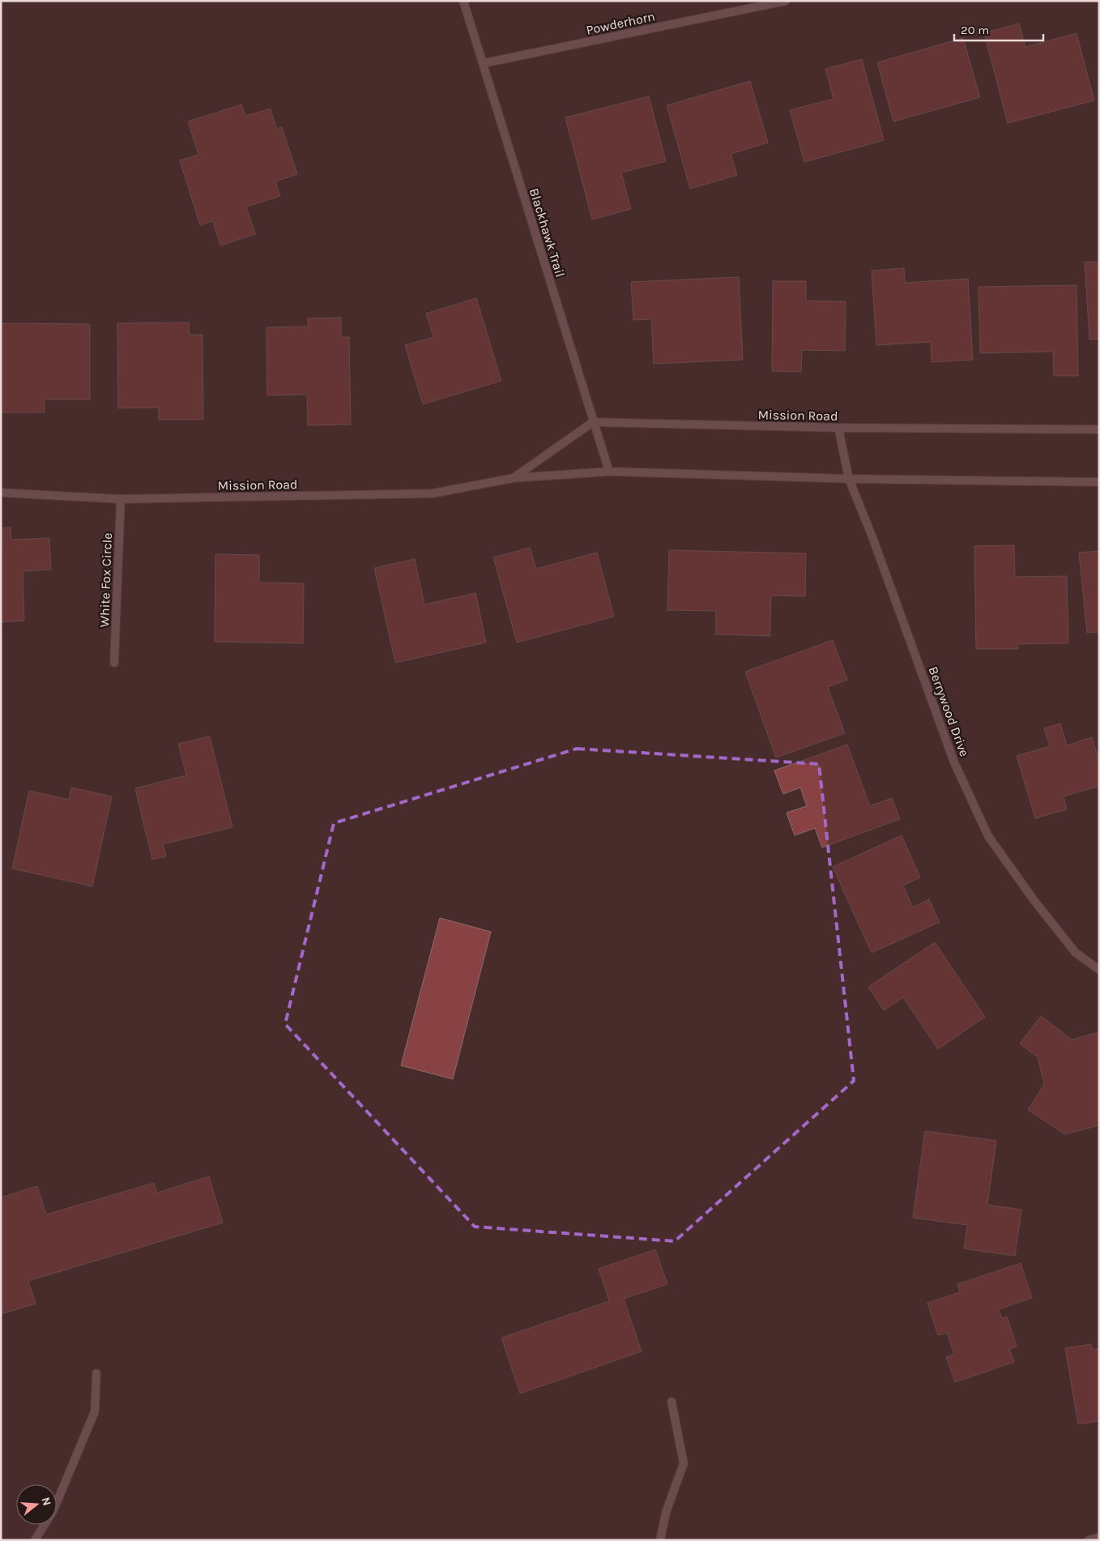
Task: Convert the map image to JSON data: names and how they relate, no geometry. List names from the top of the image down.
{
  "streets": {
    "street": [
      "Powderhorn",
      "Blackhawk Trail",
      "Mission Road",
      "White Fox Circle",
      "Berrywood Drive"
    ]
  },
  "crossings": [
    ["Powderhorn", "Blackhawk Trail"],
    ["Blackhawk Trail", "Mission Road"],
    ["Mission Road", "White Fox Circle"],
    ["Mission Road", "Berrywood Drive"]
  ],
  "scale_bar": "20 m",
  "north": "right"
}
